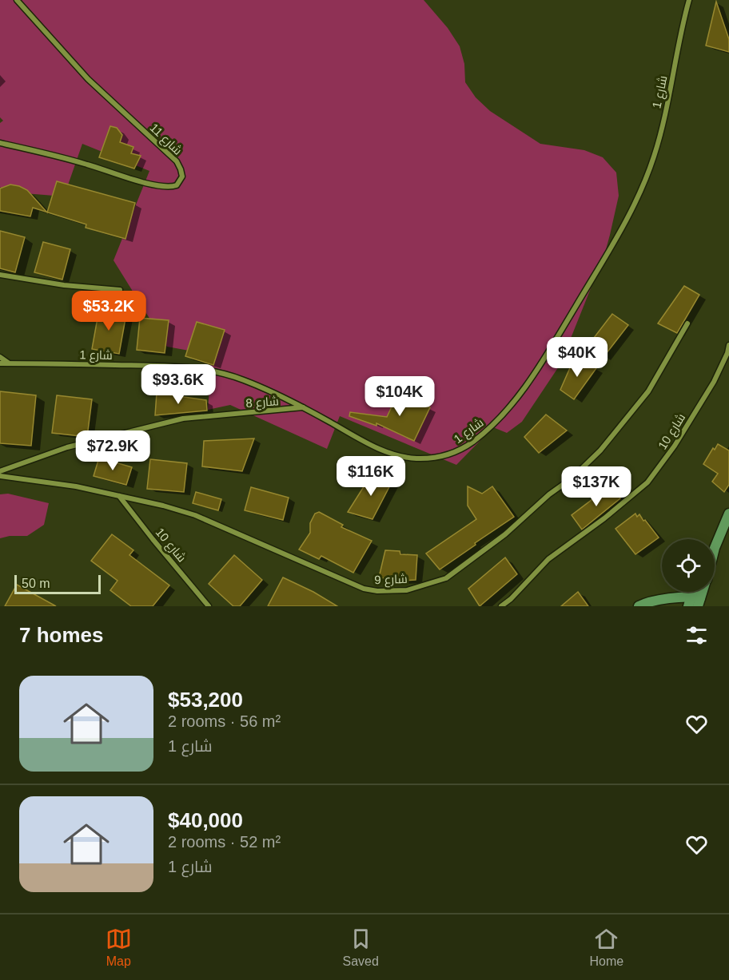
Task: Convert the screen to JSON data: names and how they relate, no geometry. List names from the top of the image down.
{
  "streets": {
    "street": [
      "شارع 1",
      "شارع 11",
      "شارع 8",
      "شارع 10",
      "شارع 9"
    ]
  },
  "crossings": [
    ["شارع 1", "شارع 8"],
    ["شارع 10", "شارع 9"]
  ],
  "scale_bar": "50 m",
  "page": {
    "price": [
      "$53.2K",
      "$40K",
      "$93.6K",
      "$104K",
      "$72.9K",
      "$116K",
      "$137K"
    ],
    "scale": "50 m",
    "heading": "7 homes",
    "list": [
      {
        "name": "$53,200",
        "note": "2 rooms · 56 m² · شارع 1"
      },
      {
        "name": "$40,000",
        "note": "2 rooms · 52 m² · شارع 1"
      }
    ],
    "tabs": ["Map", "Saved", "Home"]
  }
}
